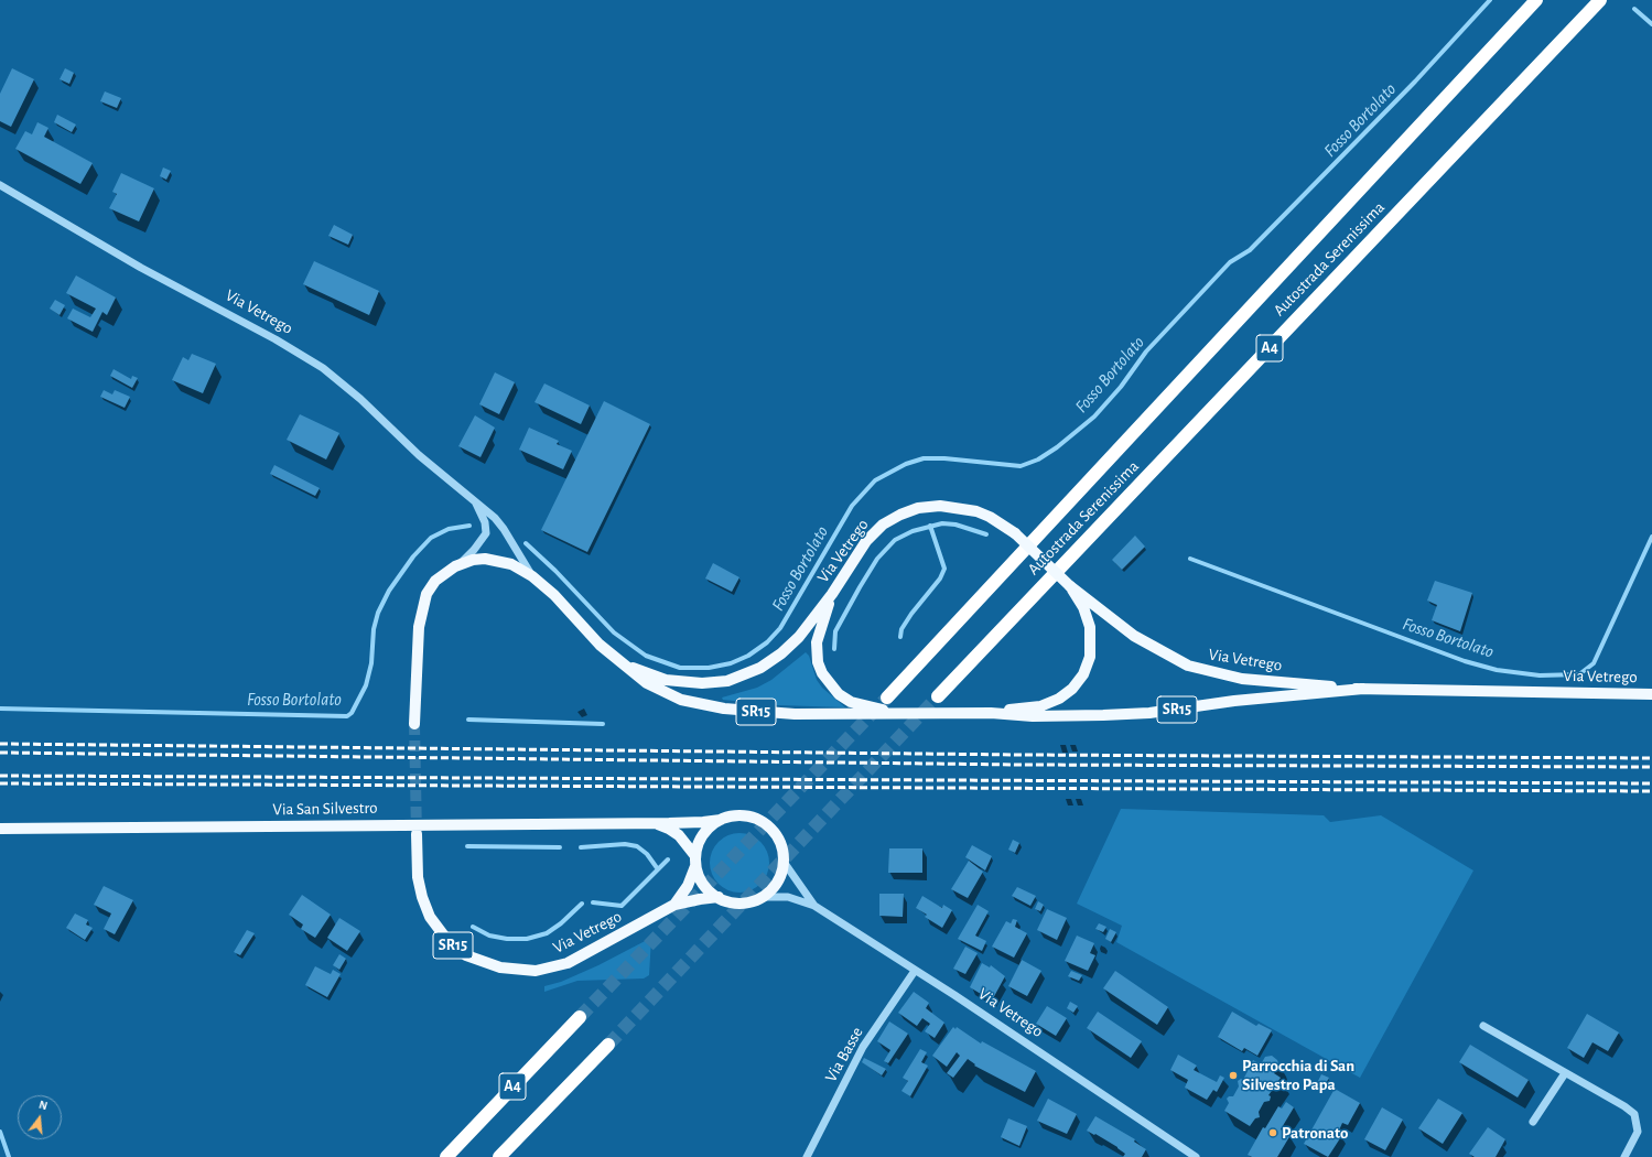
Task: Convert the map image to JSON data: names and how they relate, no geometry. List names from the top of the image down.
{
  "streets": {
    "highway": ["Autostrada Serenissima", "A4"],
    "main road": ["Via Vetrego", "SR15", "Via San Silvestro"],
    "street": ["Via Basse"]
  },
  "crossings": [
    ["Via Vetrego", "SR15"],
    ["Via Vetrego", "Via San Silvestro"],
    ["Via Vetrego", "Via Basse"]
  ],
  "water": ["Fosso Bortolato"],
  "places": ["Parrocchia di San Silvestro Papa", "Patronato"],
  "north": "top"
}
